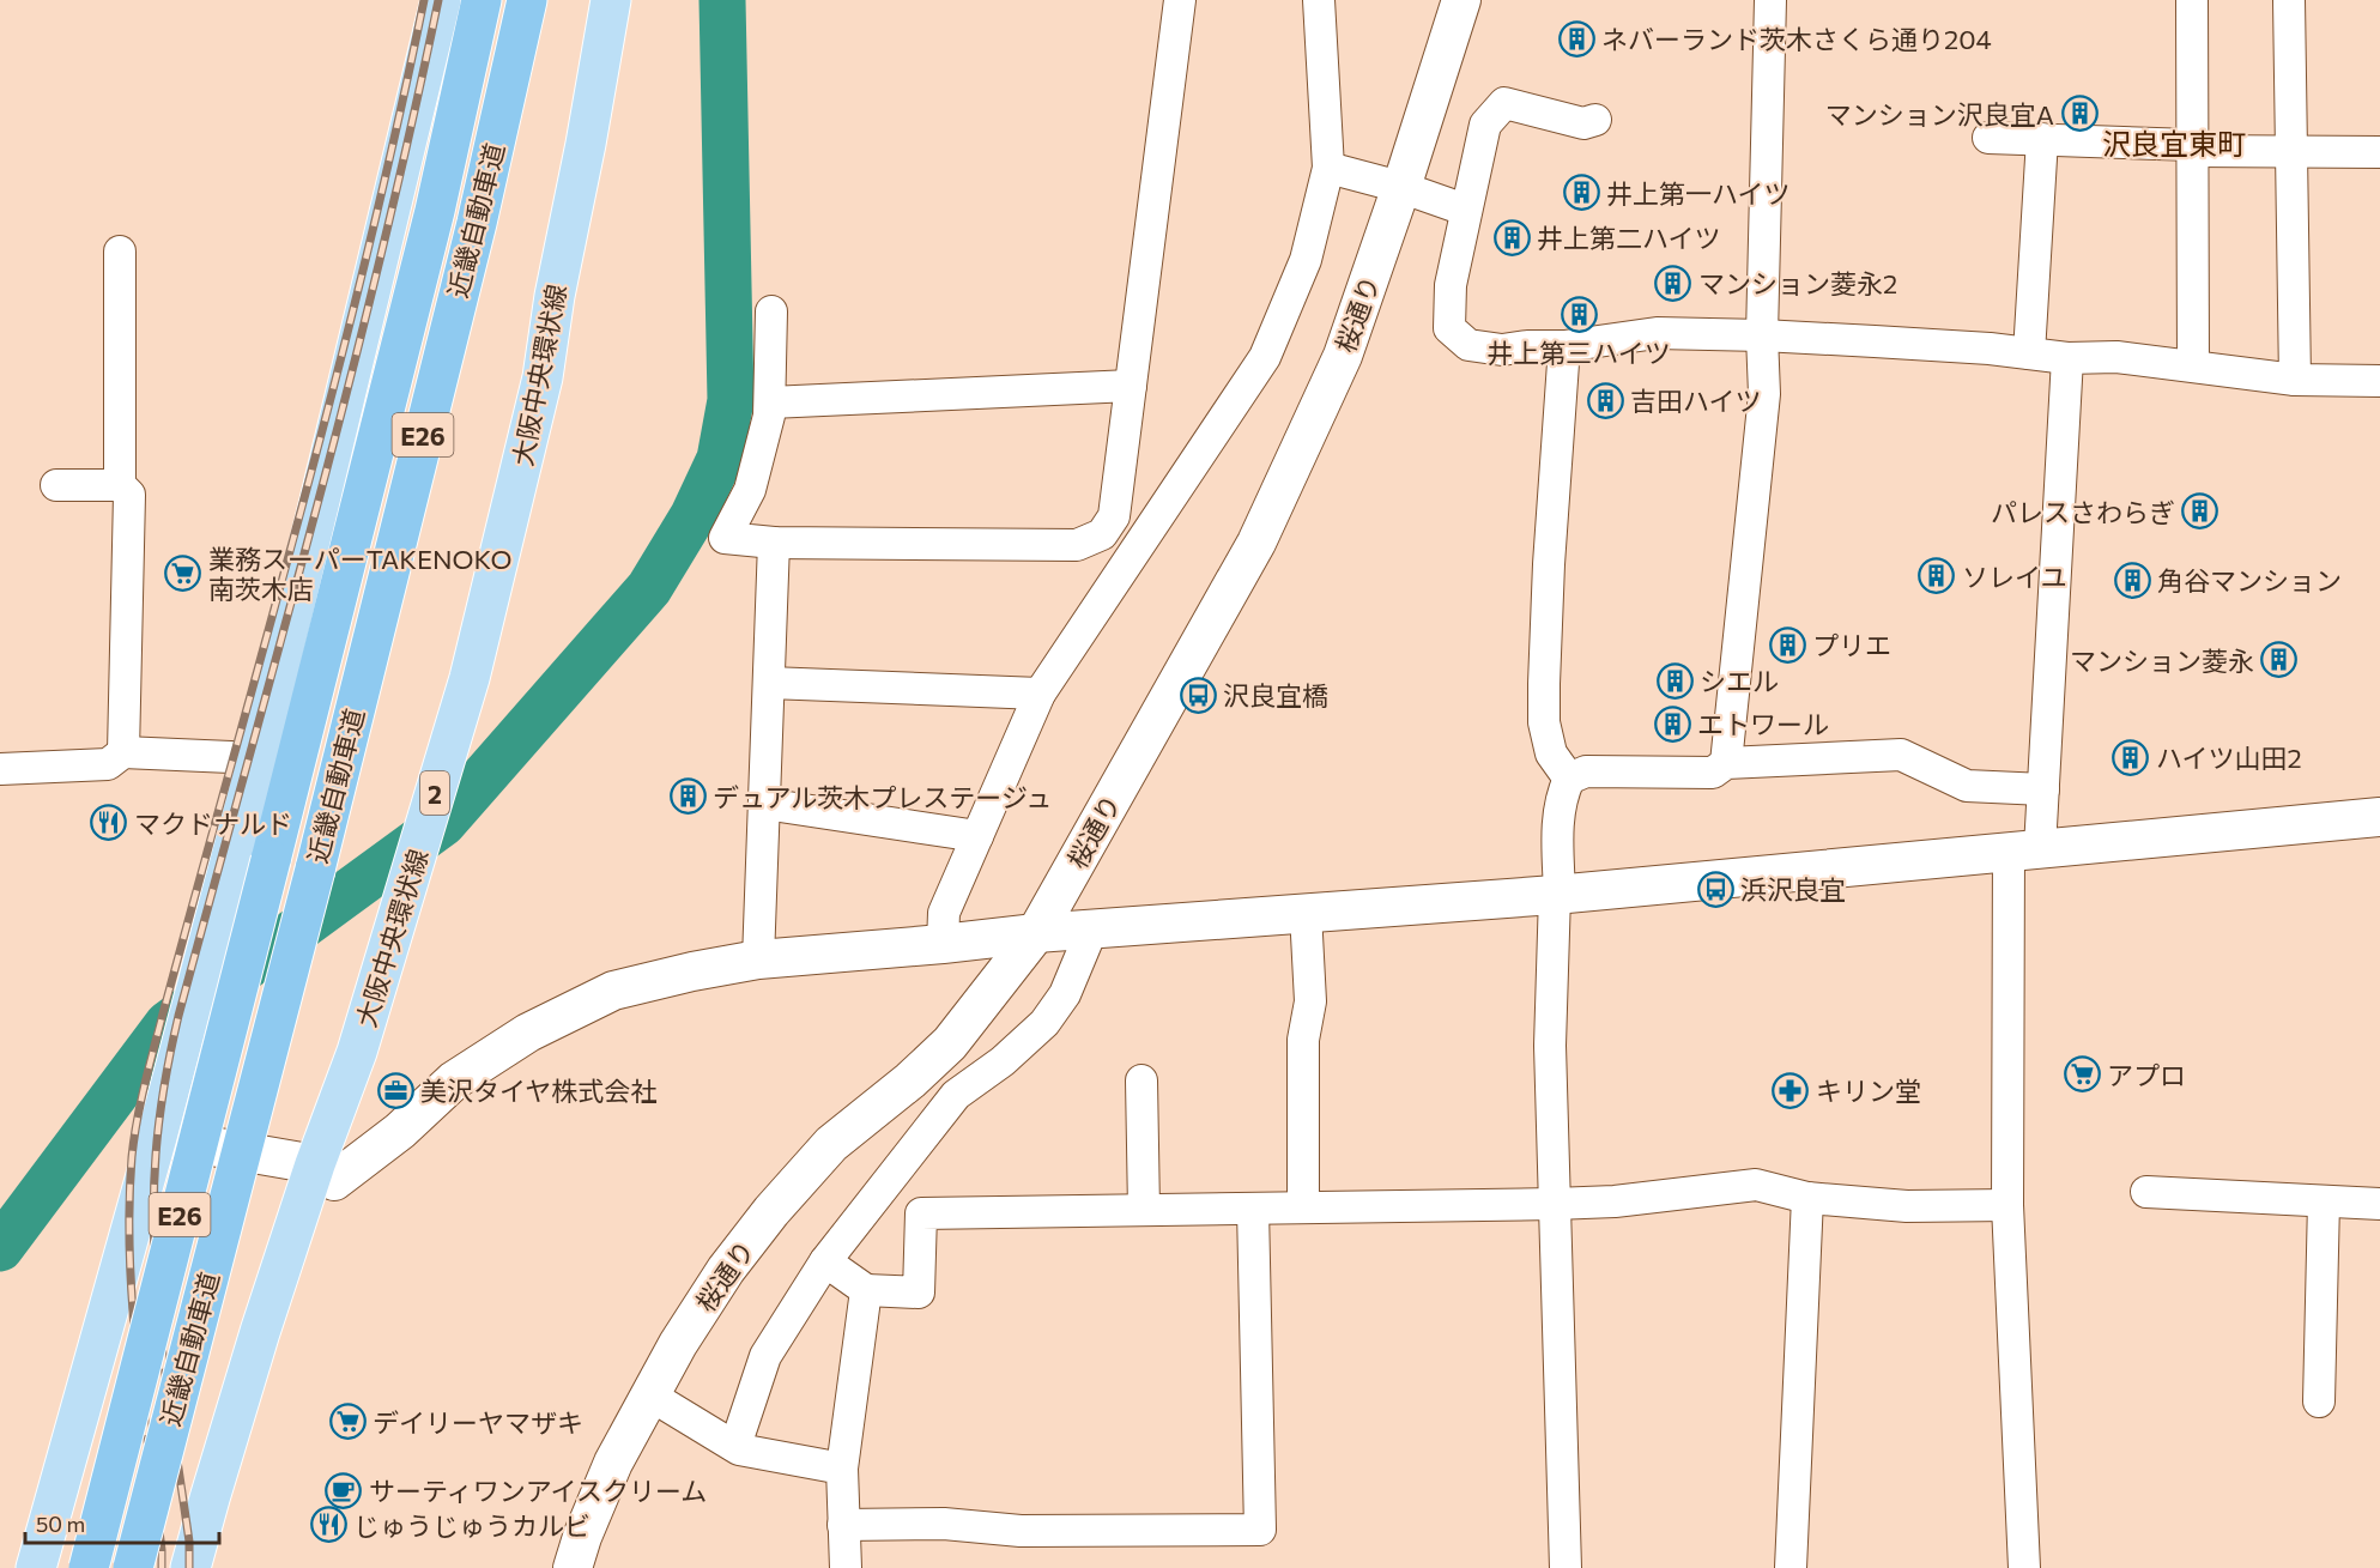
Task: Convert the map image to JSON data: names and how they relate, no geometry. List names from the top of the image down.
{
  "streets": {
    "highway": ["近畿自動車道", "E26"],
    "main road": ["大阪中央環状線", "2"],
    "street": ["桜通り"]
  },
  "districts": ["沢良宜東町"],
  "places": {
    "building": [
      "ネバーランド茨木さくら通り204",
      "マンション沢良宜A",
      "井上第一ハイツ",
      "井上第二ハイツ",
      "マンション菱永2",
      "井上第三ハイツ",
      "吉田ハイツ",
      "パレスさわらぎ",
      "ソレイユ",
      "角谷マンション",
      "プリエ",
      "マンション菱永",
      "シエル",
      "エトワール",
      "ハイツ山田2",
      "デュアル茨木プレステージュ"
    ],
    "supermarket": ["業務スーパーTAKENOKO 南茨木店", "アプロ", "デイリーヤマザキ"],
    "bus stop": ["沢良宜橋", "浜沢良宜"],
    "restaurant": ["マクドナルド", "じゅうじゅうカルビ"],
    "office": ["美沢タイヤ株式会社"],
    "pharmacy": ["キリン堂"],
    "cafe": ["サーティワンアイスクリーム"]
  },
  "scale_bar": "50 m"
}
